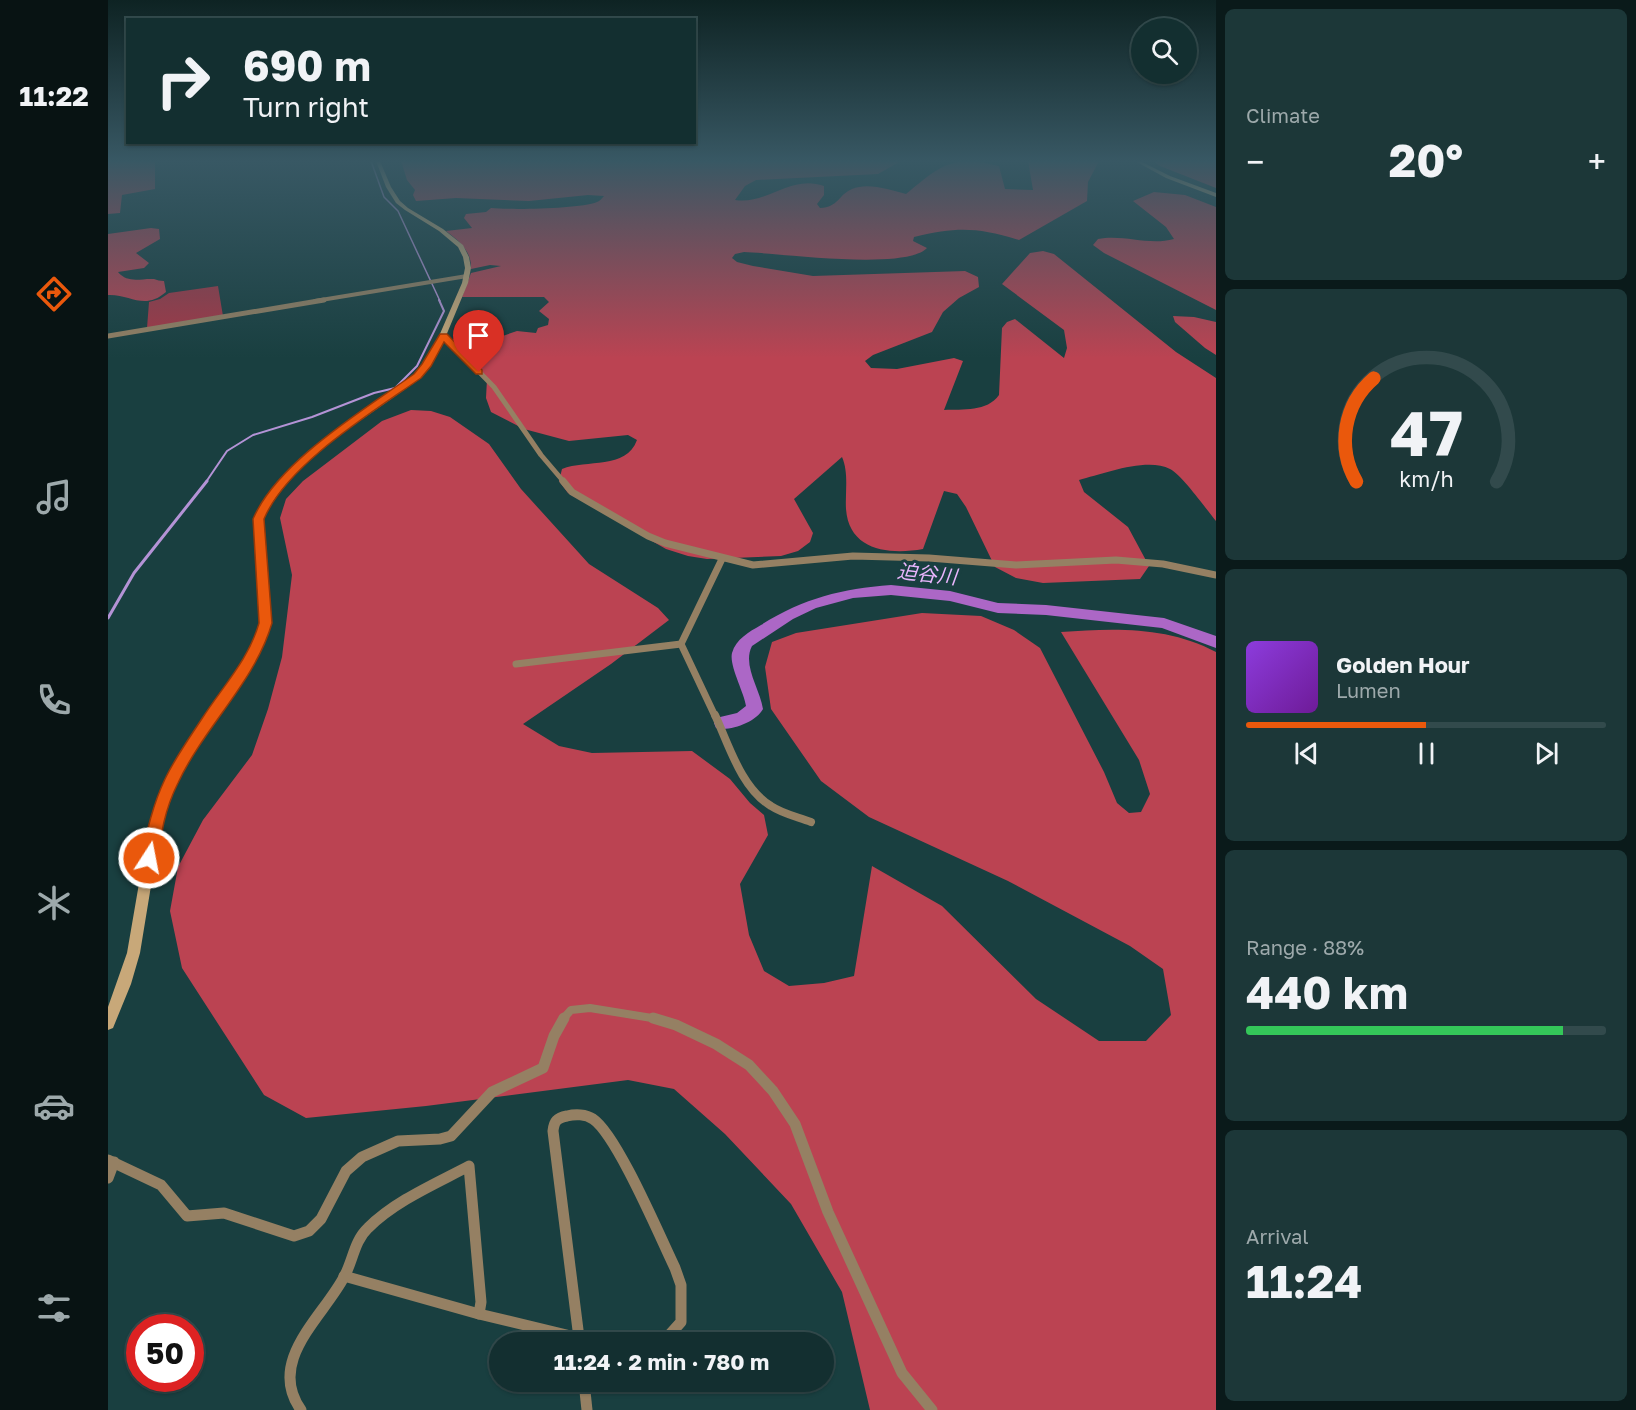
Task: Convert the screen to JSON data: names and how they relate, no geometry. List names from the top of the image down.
{
  "water": ["迫谷川"],
  "page": {
    "tabs": "11:22",
    "tile": [
      "Climate",
      ["Range · 88%", "440 km"],
      ["Arrival", "11:24"]
    ],
    "turn": ["690 m", "Turn right"],
    "heat": ["−", "20°", "+"],
    "song": ["Golden Hour", "Lumen"],
    "limit": "50",
    "trip": "11:24 · 2 min · 780 m",
    "gauge": ["47", "km/h"]
  }
}
